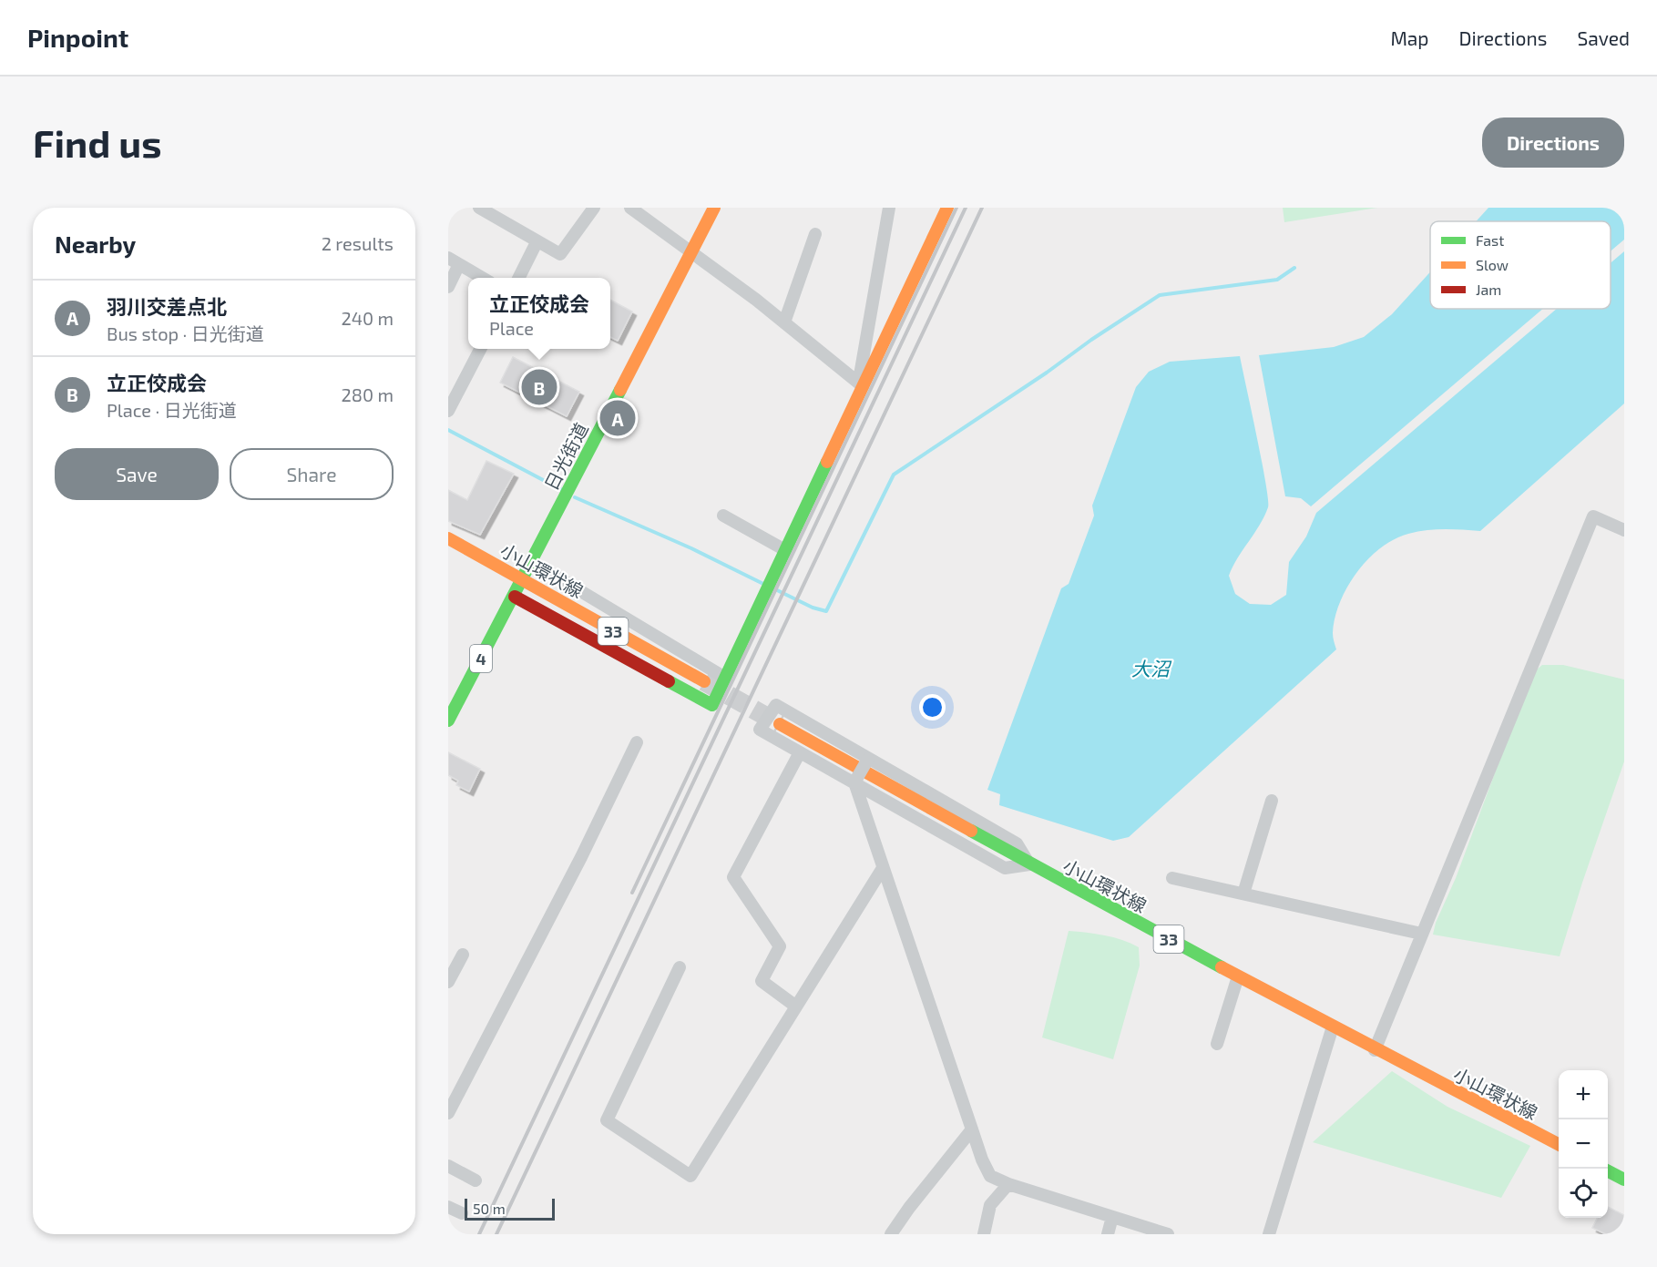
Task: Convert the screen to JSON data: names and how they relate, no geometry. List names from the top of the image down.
{
  "streets": {
    "main road": [
      "日光街道",
      "小山環状線",
      "33",
      "4"
    ]
  },
  "crossings": [
    ["日光街道", "小山環状線"]
  ],
  "water": ["大沼"],
  "legend": ["Fast", "Slow", "Jam"],
  "scale_bar": "50 m",
  "page": {
    "header": "Pinpoint",
    "nav": ["Map", "Directions", "Saved"],
    "buttons": [
      "Directions",
      ["Save", "Share"]
    ],
    "title": "Find us",
    "heading": ["Nearby", "2 results"],
    "popup": ["立正佼成会", "Place"],
    "list": [
      {
        "mark": "A",
        "name": "羽川交差点北",
        "note": "Bus stop · 日光街道",
        "value": "240 m"
      },
      {
        "mark": "B",
        "name": "立正佼成会",
        "note": "Place · 日光街道",
        "value": "280 m"
      }
    ],
    "pins": ["B", "A"],
    "map_buttons": ["+", "−"],
    "scale": "50 m"
  }
}
